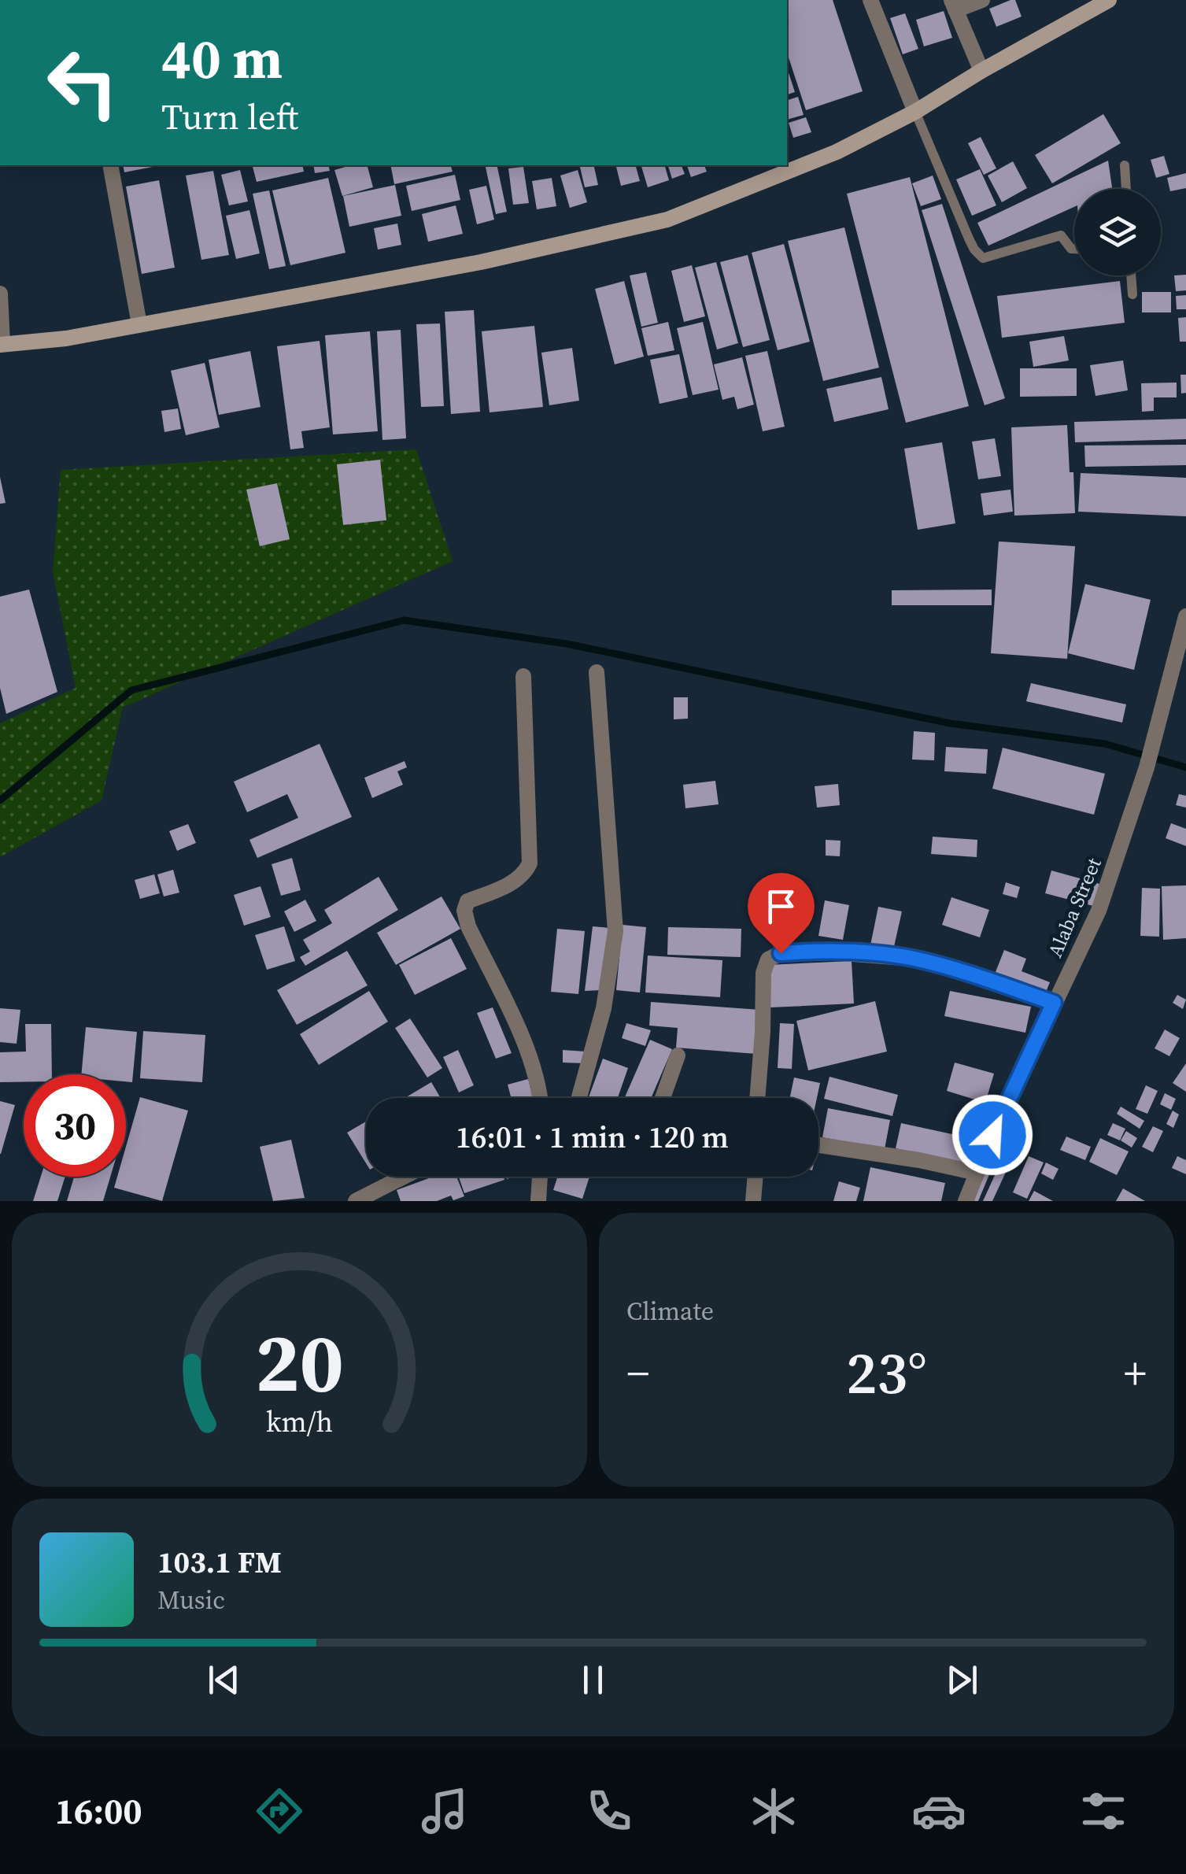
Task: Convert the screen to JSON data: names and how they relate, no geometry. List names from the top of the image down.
{
  "streets": {
    "street": ["Alaba Street"]
  },
  "page": {
    "turn": ["40 m", "Turn left"],
    "limit": "30",
    "trip": "16:01 · 1 min · 120 m",
    "tile": "Climate",
    "heat": ["−", "23°", "+"],
    "song": ["103.1 FM", "Music"],
    "tabs": "16:00",
    "gauge": ["20", "km/h"]
  }
}
